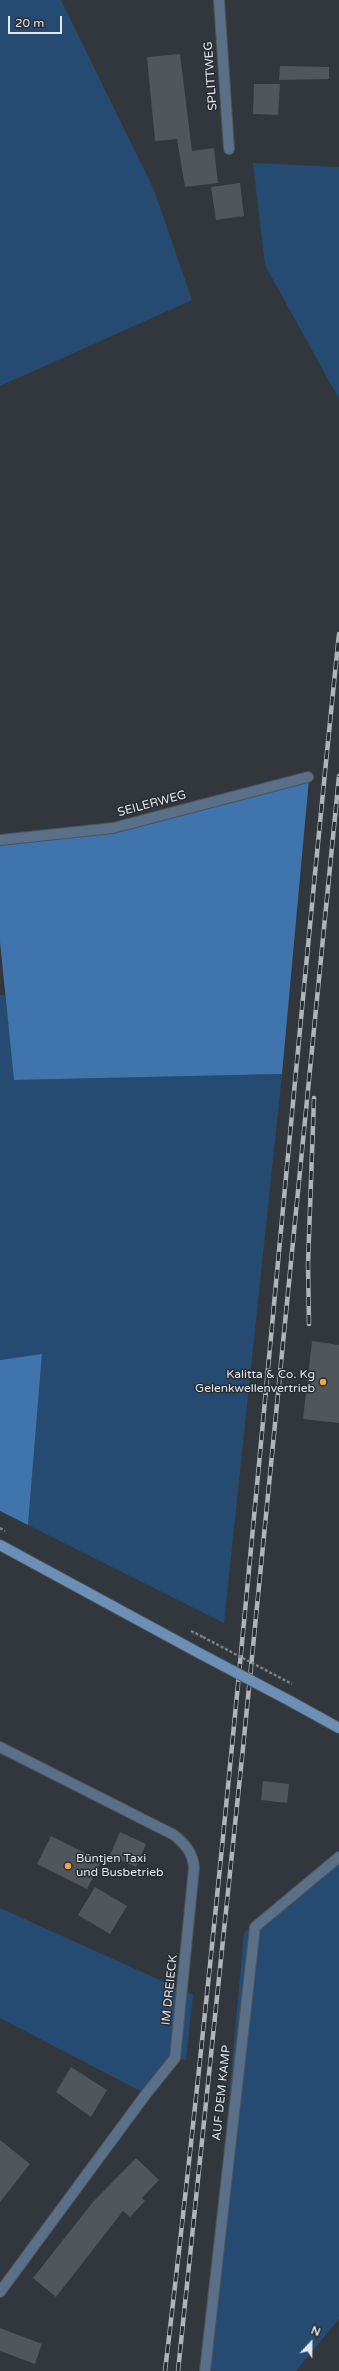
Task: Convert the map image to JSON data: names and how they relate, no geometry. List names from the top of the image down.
{
  "streets": {
    "street": [
      "SPLITTWEG",
      "SEILERWEG",
      "IM DREIECK",
      "AUF DEM KAMP"
    ]
  },
  "places": ["Kalitta & Co. Kg Gelenkwellenvertrieb", "Büntjen Taxi und Busbetrieb"],
  "scale_bar": "20 m",
  "north": "top"
}
